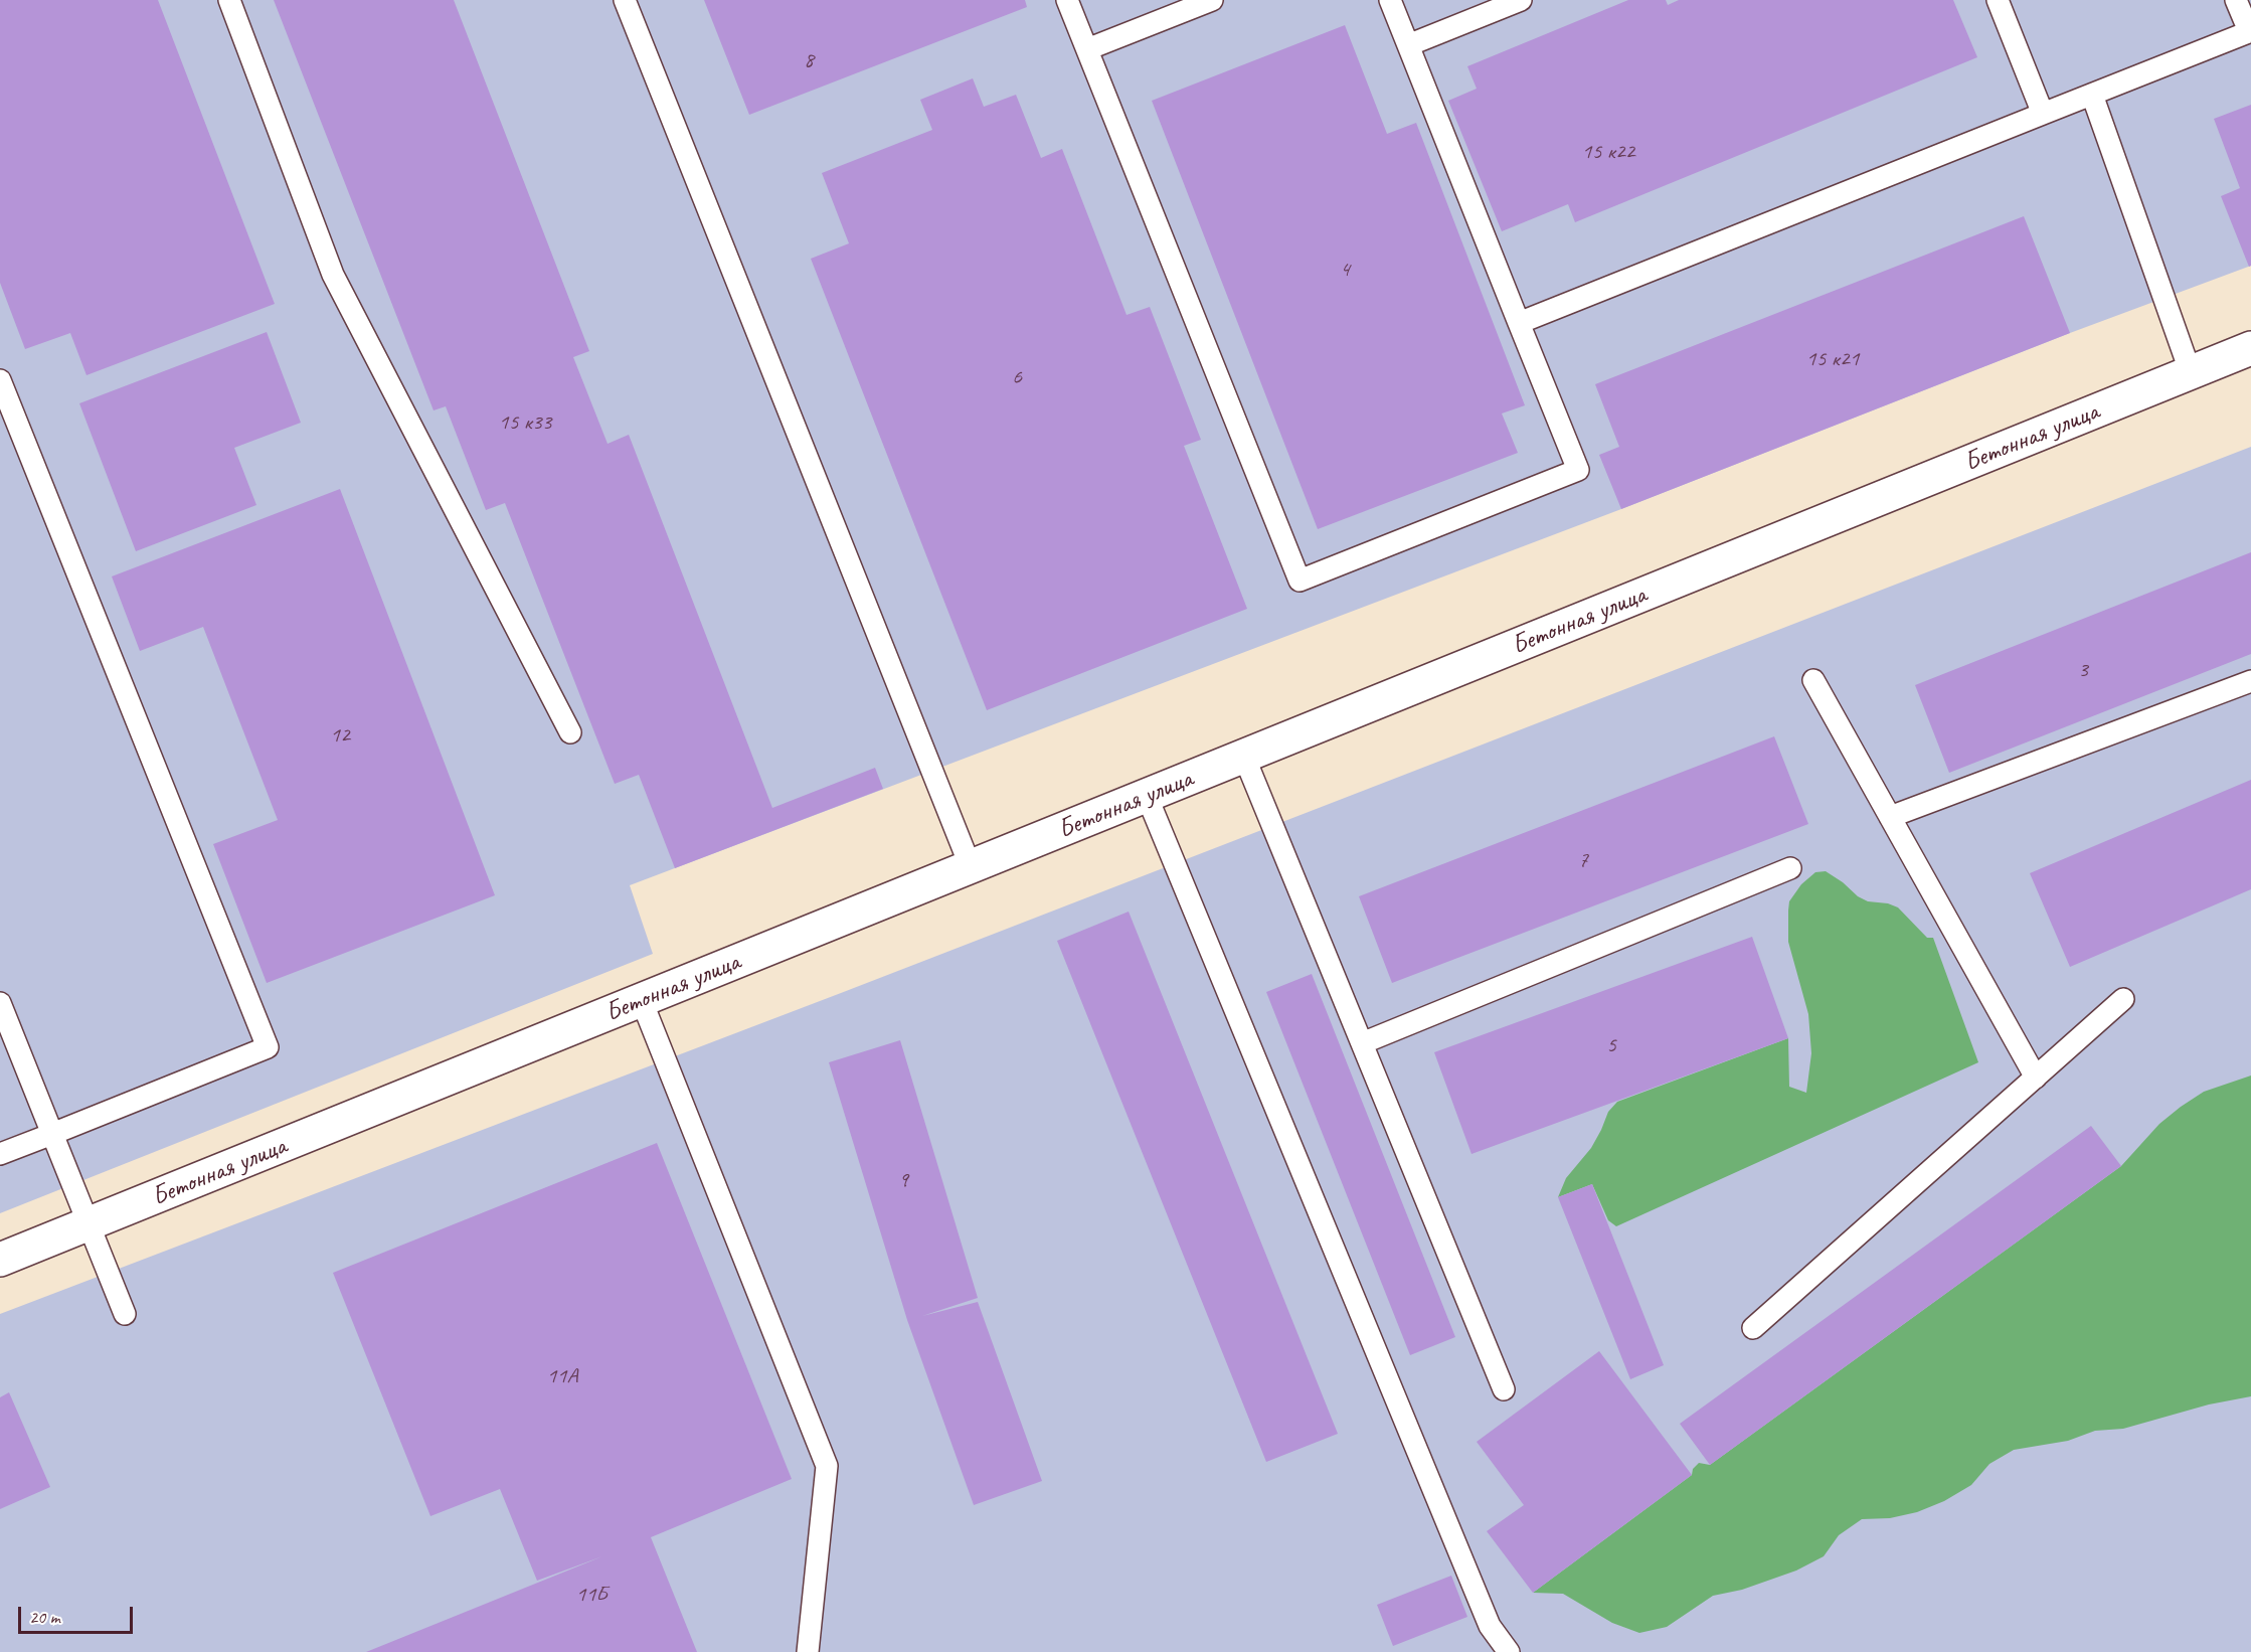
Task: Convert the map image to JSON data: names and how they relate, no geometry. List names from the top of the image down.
{
  "streets": {
    "street": ["Бетонная улица"]
  },
  "house_numbers": [
    "8",
    "15 к22",
    "4",
    "15 к21",
    "6",
    "15 к33",
    "3",
    "12",
    "7",
    "5",
    "9",
    "11А",
    "11Б"
  ],
  "scale_bar": "20 m"
}
